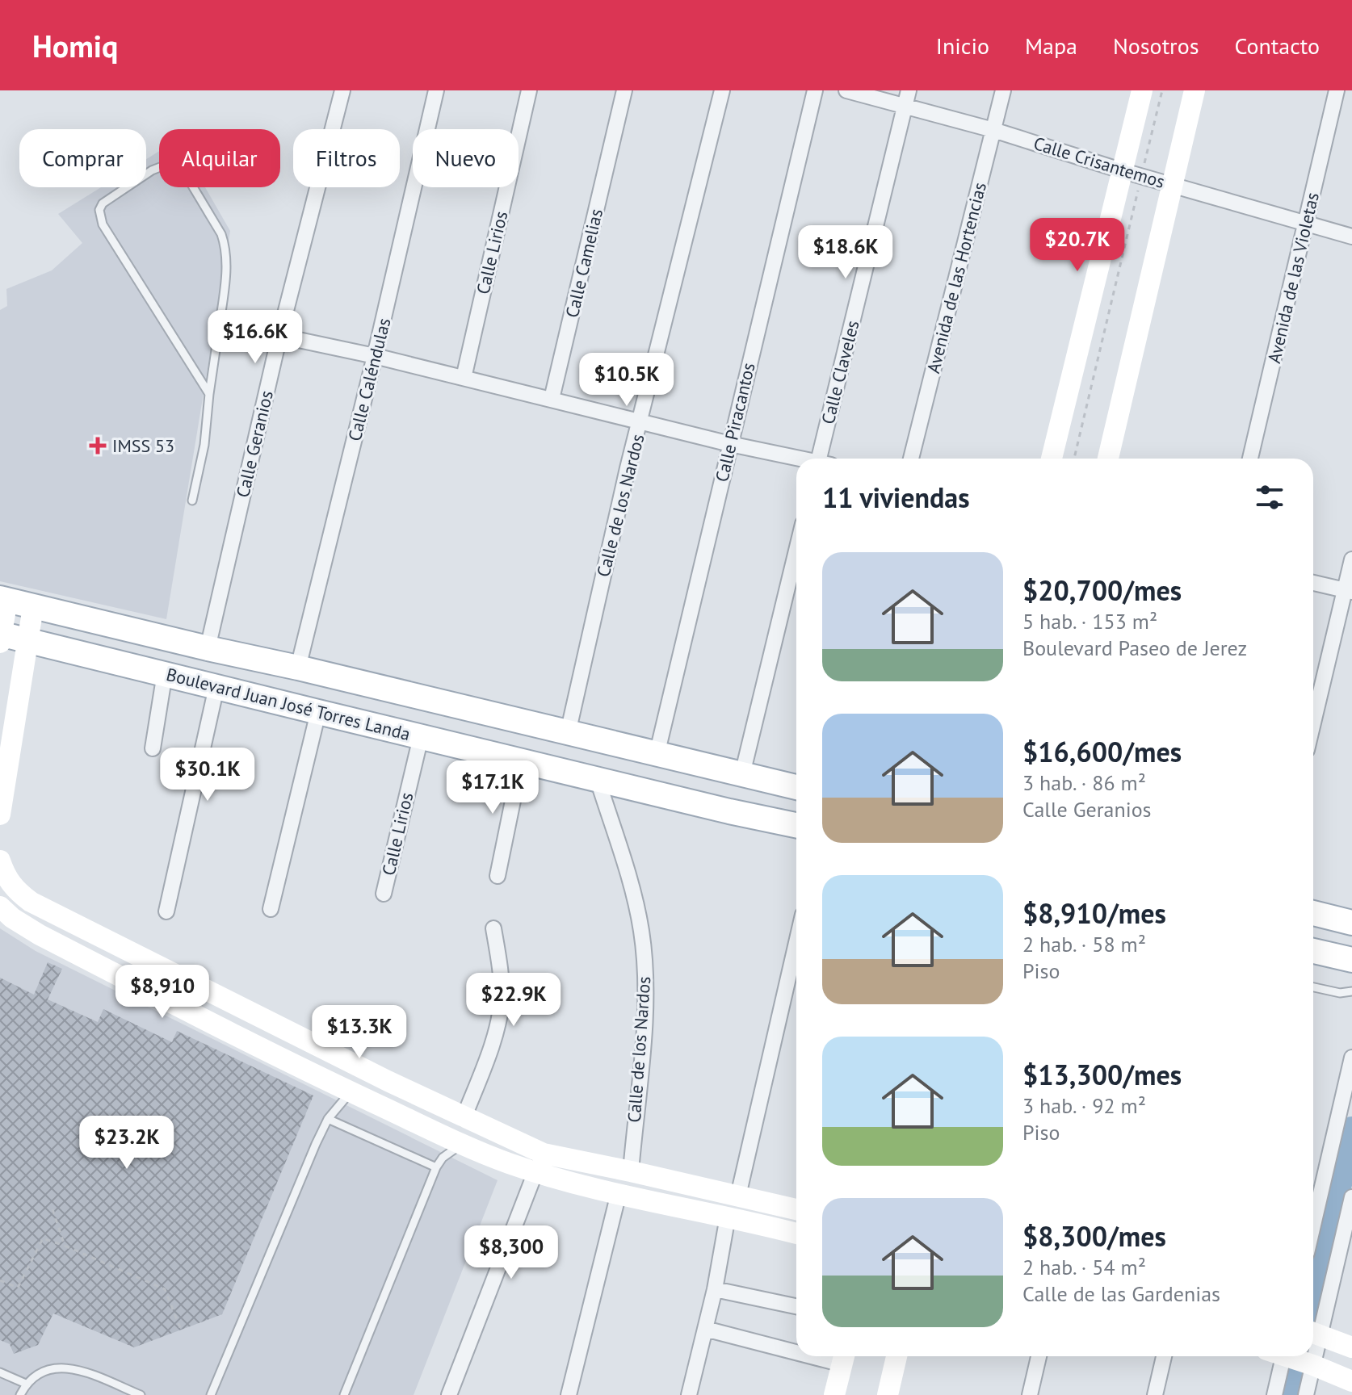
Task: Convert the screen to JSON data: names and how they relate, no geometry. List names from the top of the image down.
{
  "streets": {
    "main road": ["Boulevard Juan José Torres Landa"],
    "street": [
      "Calle Crisantemos",
      "Calle Lirios",
      "Calle Camelias",
      "Avenida de las Hortencias",
      "Avenida de las Violetas",
      "Calle Claveles",
      "Calle Caléndulas",
      "Calle Piracantos",
      "Calle Geranios",
      "Calle de los Nardos"
    ]
  },
  "crossings": [
    ["Calle Crisantemos", "Avenida de las Hortencias"],
    ["Calle Crisantemos", "Avenida de las Violetas"],
    ["Calle Crisantemos", "Calle Claveles"],
    ["Calle Lirios", "Boulevard Juan José Torres Landa"],
    ["Calle Caléndulas", "Boulevard Juan José Torres Landa"],
    ["Calle Piracantos", "Boulevard Juan José Torres Landa"],
    ["Calle Geranios", "Boulevard Juan José Torres Landa"],
    ["Calle de los Nardos", "Boulevard Juan José Torres Landa"]
  ],
  "places": {
    "health": ["IMSS 53"]
  },
  "page": {
    "header": "Homiq",
    "nav": [
      "Inicio",
      "Mapa",
      "Nosotros",
      "Contacto"
    ],
    "chip": [
      "Comprar",
      "Alquilar",
      "Filtros",
      "Nuevo"
    ],
    "price": [
      "$20.7K",
      "$18.6K",
      "$16.6K",
      "$10.5K",
      "$30.1K",
      "$17.1K",
      "$8,910",
      "$22.9K",
      "$13.3K",
      "$23.2K",
      "$8,300"
    ],
    "heading": "11 viviendas",
    "list": [
      {
        "name": "$20,700/mes",
        "note": "5 hab. · 153 m² · Boulevard Paseo de Jerez"
      },
      {
        "name": "$16,600/mes",
        "note": "3 hab. · 86 m² · Calle Geranios"
      },
      {
        "name": "$8,910/mes",
        "note": "2 hab. · 58 m² · Piso"
      },
      {
        "name": "$13,300/mes",
        "note": "3 hab. · 92 m² · Piso"
      },
      {
        "name": "$8,300/mes",
        "note": "2 hab. · 54 m² · Calle de las Gardenias"
      }
    ]
  }
}
